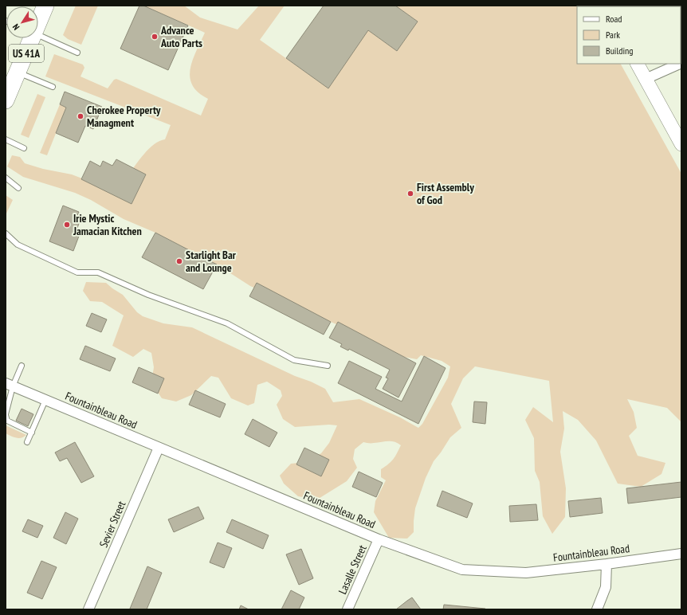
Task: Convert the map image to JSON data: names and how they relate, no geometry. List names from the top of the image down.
{
  "streets": {
    "highway": ["US 41A"],
    "street": ["Fountainbleau Road", "Sevier Street", "Lasalle Street"]
  },
  "crossings": [
    ["Fountainbleau Road", "Sevier Street"],
    ["Fountainbleau Road", "Lasalle Street"]
  ],
  "places": [
    "Advance Auto Parts",
    "Cherokee Property Managment",
    "First Assembly of God",
    "Irie Mystic Jamacian Kitchen",
    "Starlight Bar and Lounge"
  ],
  "legend": ["Road", "Park", "Building"],
  "north": "bottom left"
}
